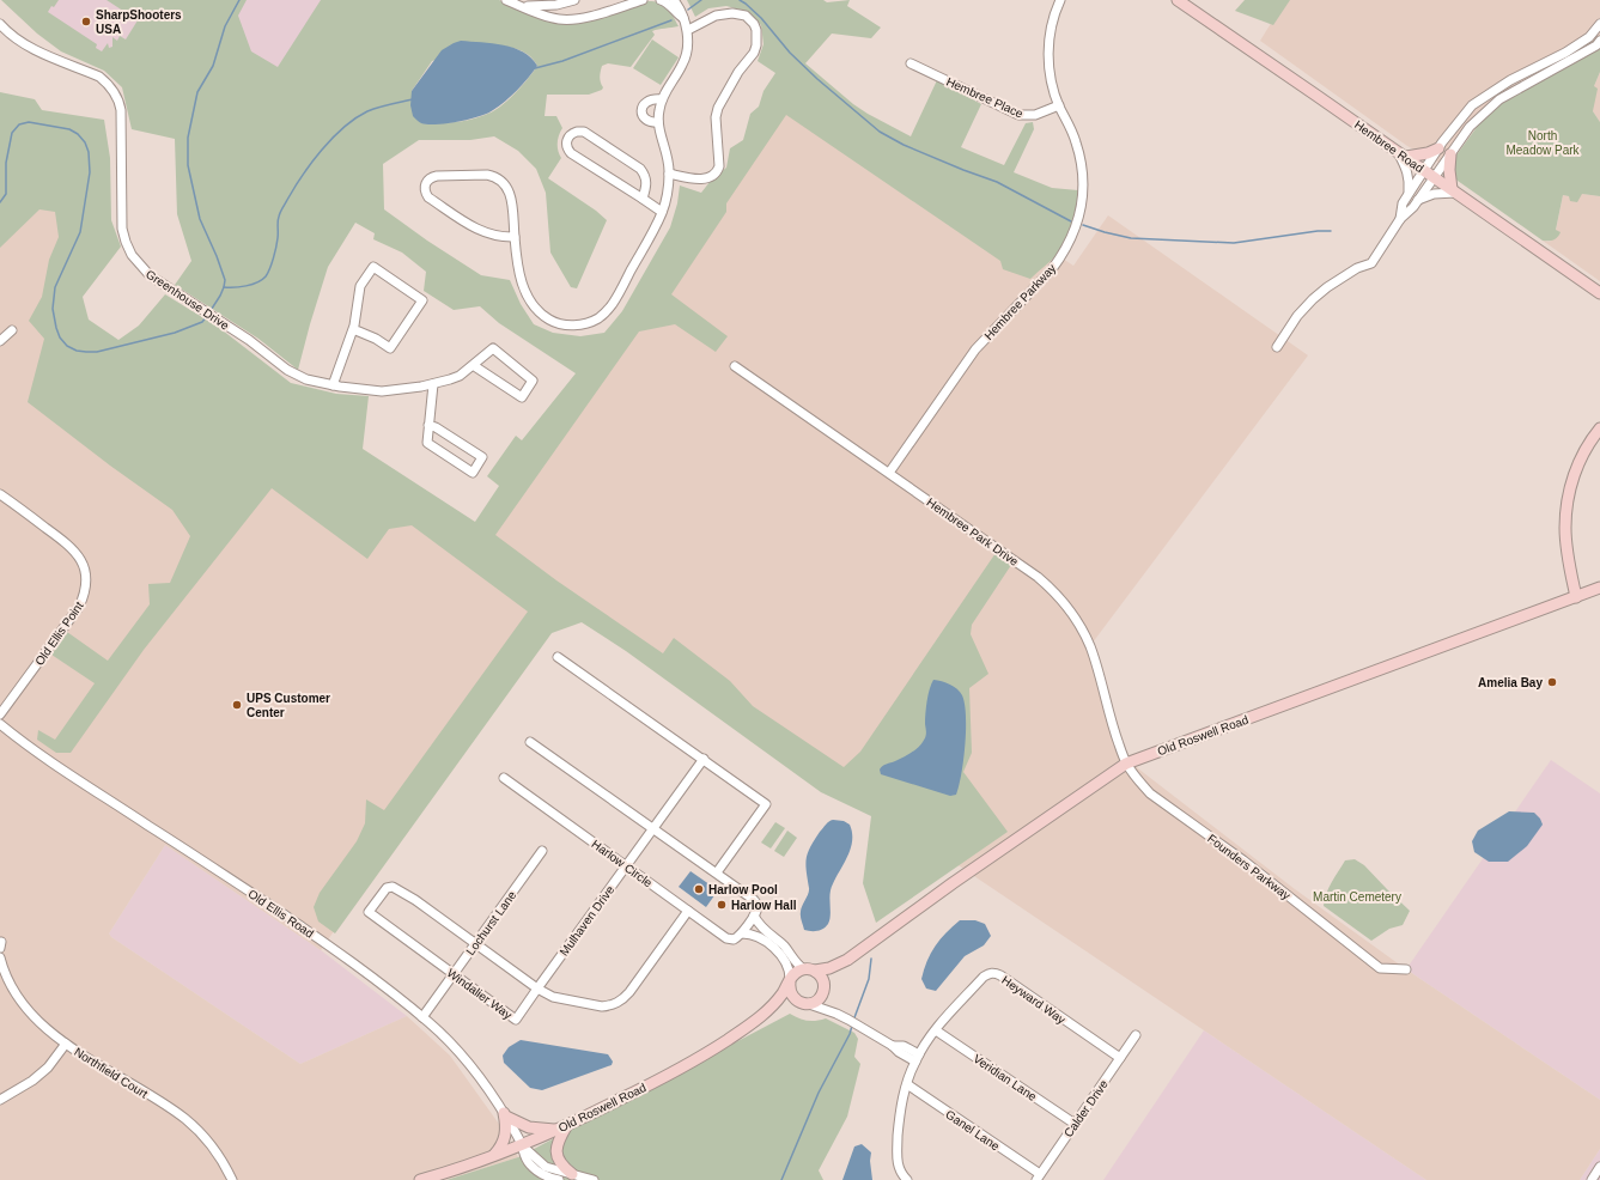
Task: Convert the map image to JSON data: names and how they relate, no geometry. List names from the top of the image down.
{
  "streets": {
    "street": [
      "Hembree Place",
      "Hembree Road",
      "Greenhouse Drive",
      "Hembree Parkway",
      "Hembree Park Drive",
      "Old Ellis Point",
      "Old Roswell Road",
      "Harlow Circle",
      "Founders Parkway",
      "Old Ellis Road",
      "Mulhaven Drive",
      "Lochurst Lane",
      "Windalier Way",
      "Heyward Way",
      "Northfield Court",
      "Veridian Lane",
      "Calder Drive",
      "Ganel Lane"
    ]
  },
  "crossings": [
    ["Hembree Place", "Hembree Parkway"],
    ["Hembree Parkway", "Hembree Park Drive"],
    ["Hembree Park Drive", "Old Roswell Road"],
    ["Hembree Park Drive", "Founders Parkway"],
    ["Old Roswell Road", "Harlow Circle"],
    ["Old Roswell Road", "Founders Parkway"],
    ["Old Roswell Road", "Old Ellis Road"],
    ["Harlow Circle", "Mulhaven Drive"],
    ["Old Ellis Road", "Lochurst Lane"],
    ["Mulhaven Drive", "Windalier Way"],
    ["Lochurst Lane", "Windalier Way"],
    ["Heyward Way", "Veridian Lane"],
    ["Heyward Way", "Calder Drive"],
    ["Heyward Way", "Ganel Lane"],
    ["Veridian Lane", "Calder Drive"],
    ["Calder Drive", "Ganel Lane"]
  ],
  "parks": ["North Meadow Park", "Martin Cemetery"],
  "places": [
    "SharpShooters USA",
    "Amelia Bay",
    "UPS Customer Center",
    "Harlow Pool",
    "Harlow Hall"
  ]
}
